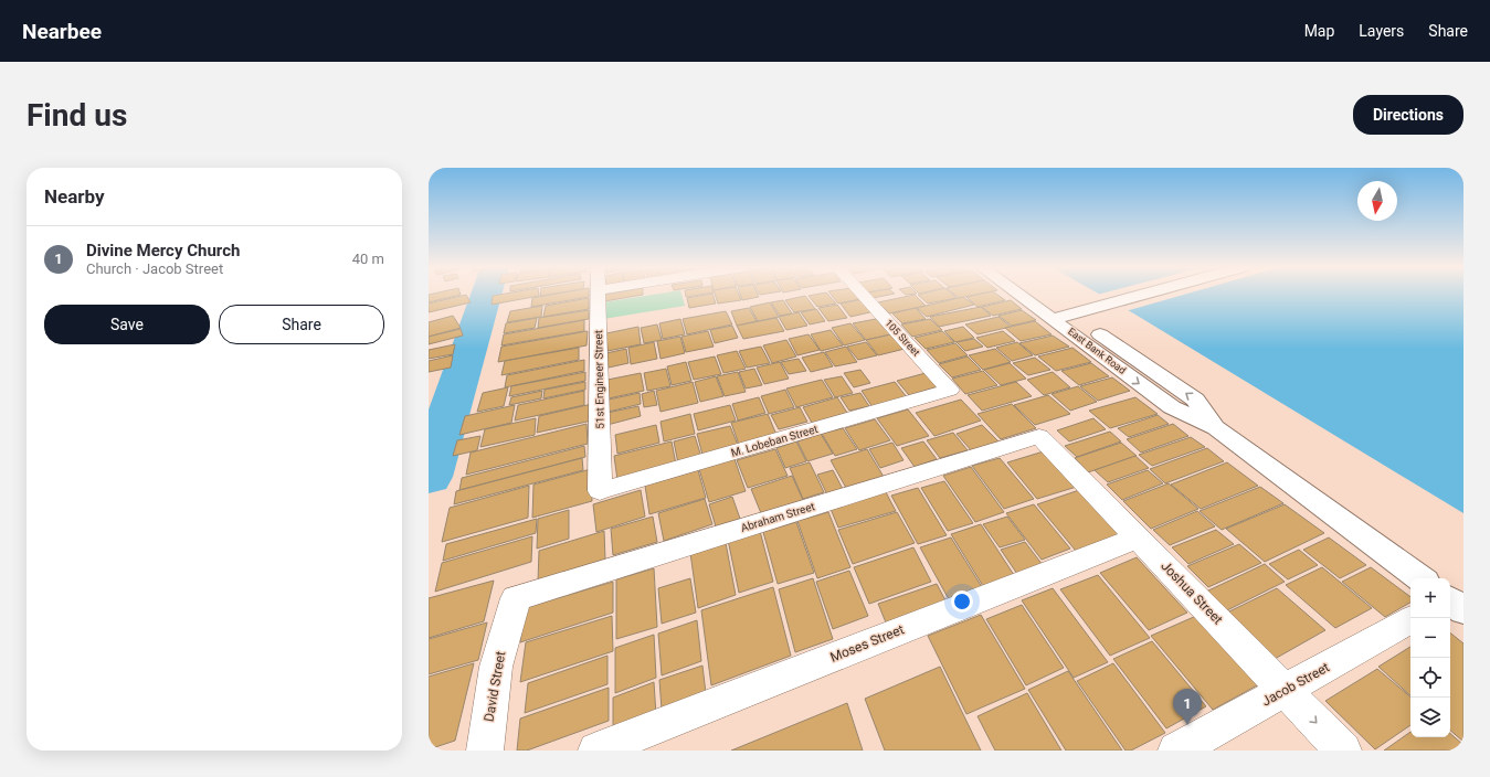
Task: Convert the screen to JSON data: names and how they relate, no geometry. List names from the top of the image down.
{
  "streets": {
    "main road": ["East Bank Road"],
    "street": [
      "105 Street",
      "51st Engineer Street",
      "M. Lobeban Street",
      "Abraham Street",
      "Joshua Street",
      "Moses Street",
      "Jacob Street",
      "David Street"
    ]
  },
  "crossings": [
    ["105 Street", "M. Lobeban Street"],
    ["51st Engineer Street", "M. Lobeban Street"],
    ["Abraham Street", "Joshua Street"],
    ["Abraham Street", "David Street"],
    ["Joshua Street", "Moses Street"],
    ["Joshua Street", "Jacob Street"]
  ],
  "north": "bottom",
  "page": {
    "header": "Nearbee",
    "nav": ["Map", "Layers", "Share"],
    "buttons": [
      "Directions",
      ["Save", "Share"]
    ],
    "title": "Find us",
    "heading": "Nearby",
    "list": [
      {
        "mark": "1",
        "name": "Divine Mercy Church",
        "note": "Church · Jacob Street",
        "value": "40 m"
      }
    ],
    "map_buttons": ["+", "−"],
    "pins": "1"
  }
}
